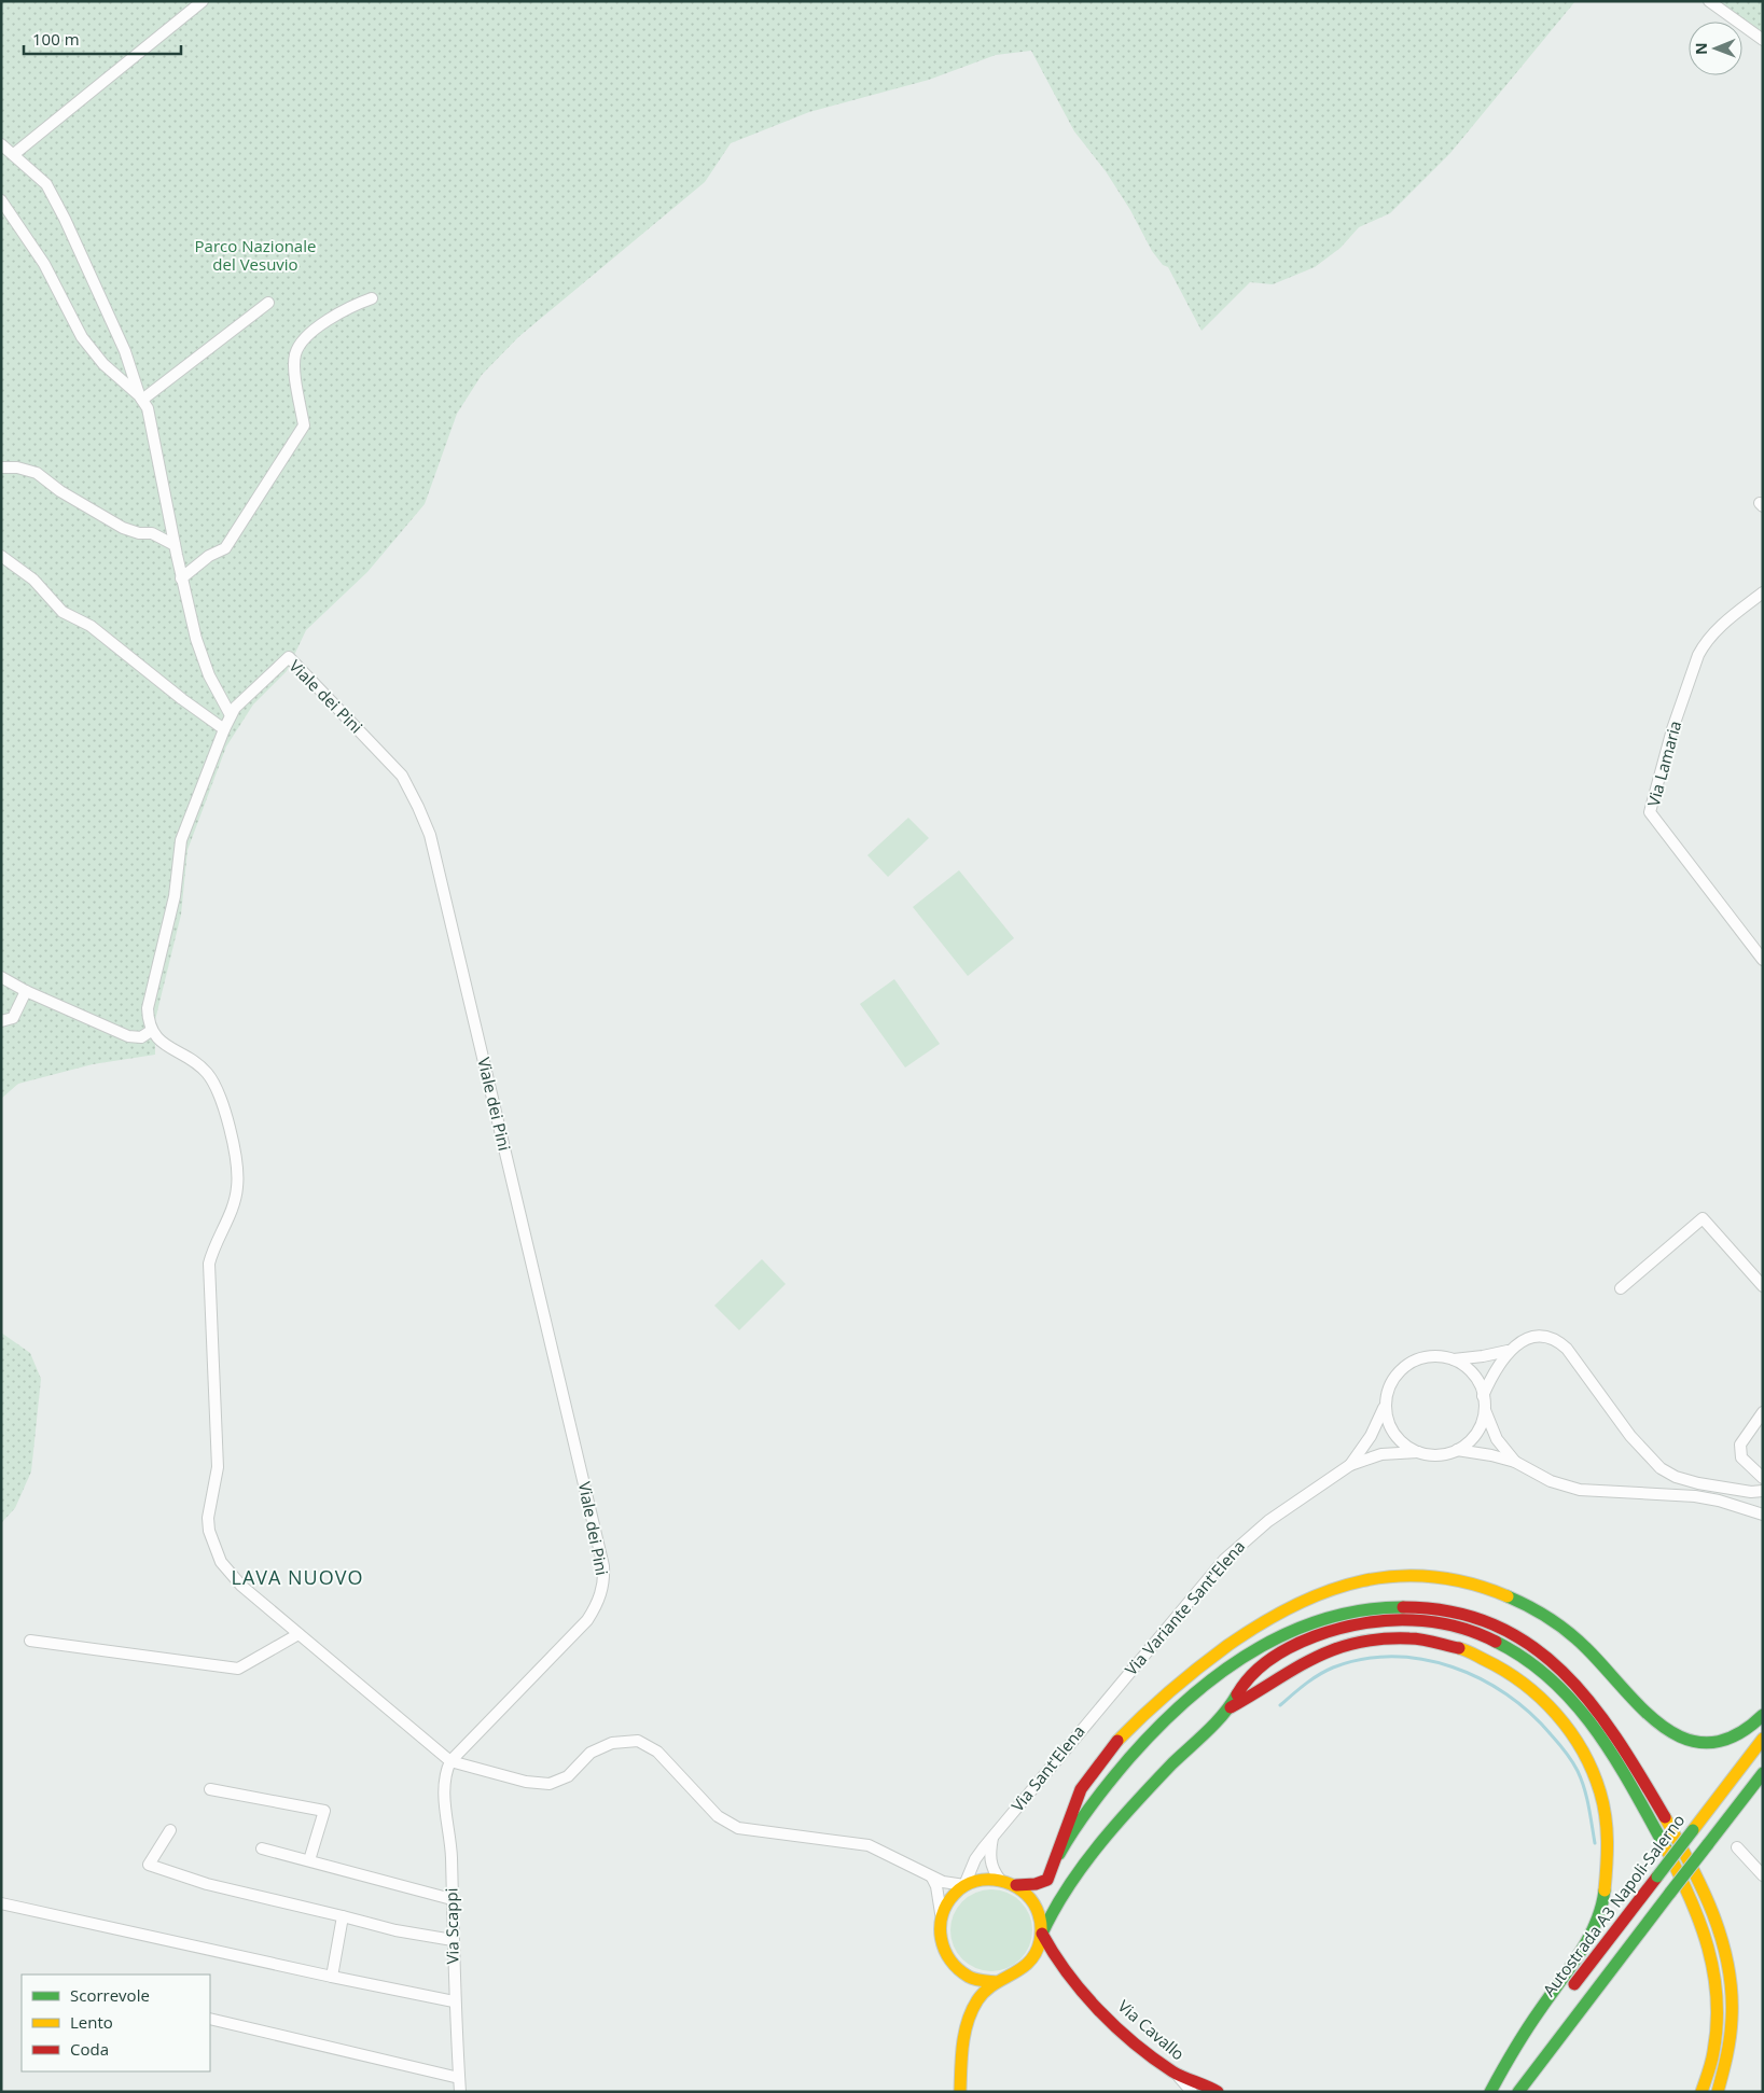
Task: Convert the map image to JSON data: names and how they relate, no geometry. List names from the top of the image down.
{
  "streets": {
    "main road": ["Autostrada A3 Napoli-Salerno", "Via Cavallo"],
    "street": [
      "Viale dei Pini",
      "Via Lamaria",
      "Via Variante Sant'Elena",
      "Via Sant'Elena",
      "Via Scappi"
    ]
  },
  "crossings": [
    ["Viale dei Pini", "Via Scappi"],
    ["Via Variante Sant'Elena", "Via Sant'Elena"],
    ["Via Sant'Elena", "Via Cavallo"]
  ],
  "districts": ["LAVA NUOVO"],
  "parks": ["Parco Nazionale del Vesuvio"],
  "legend": ["Scorrevole", "Lento", "Coda"],
  "scale_bar": "100 m",
  "north": "left"
}
